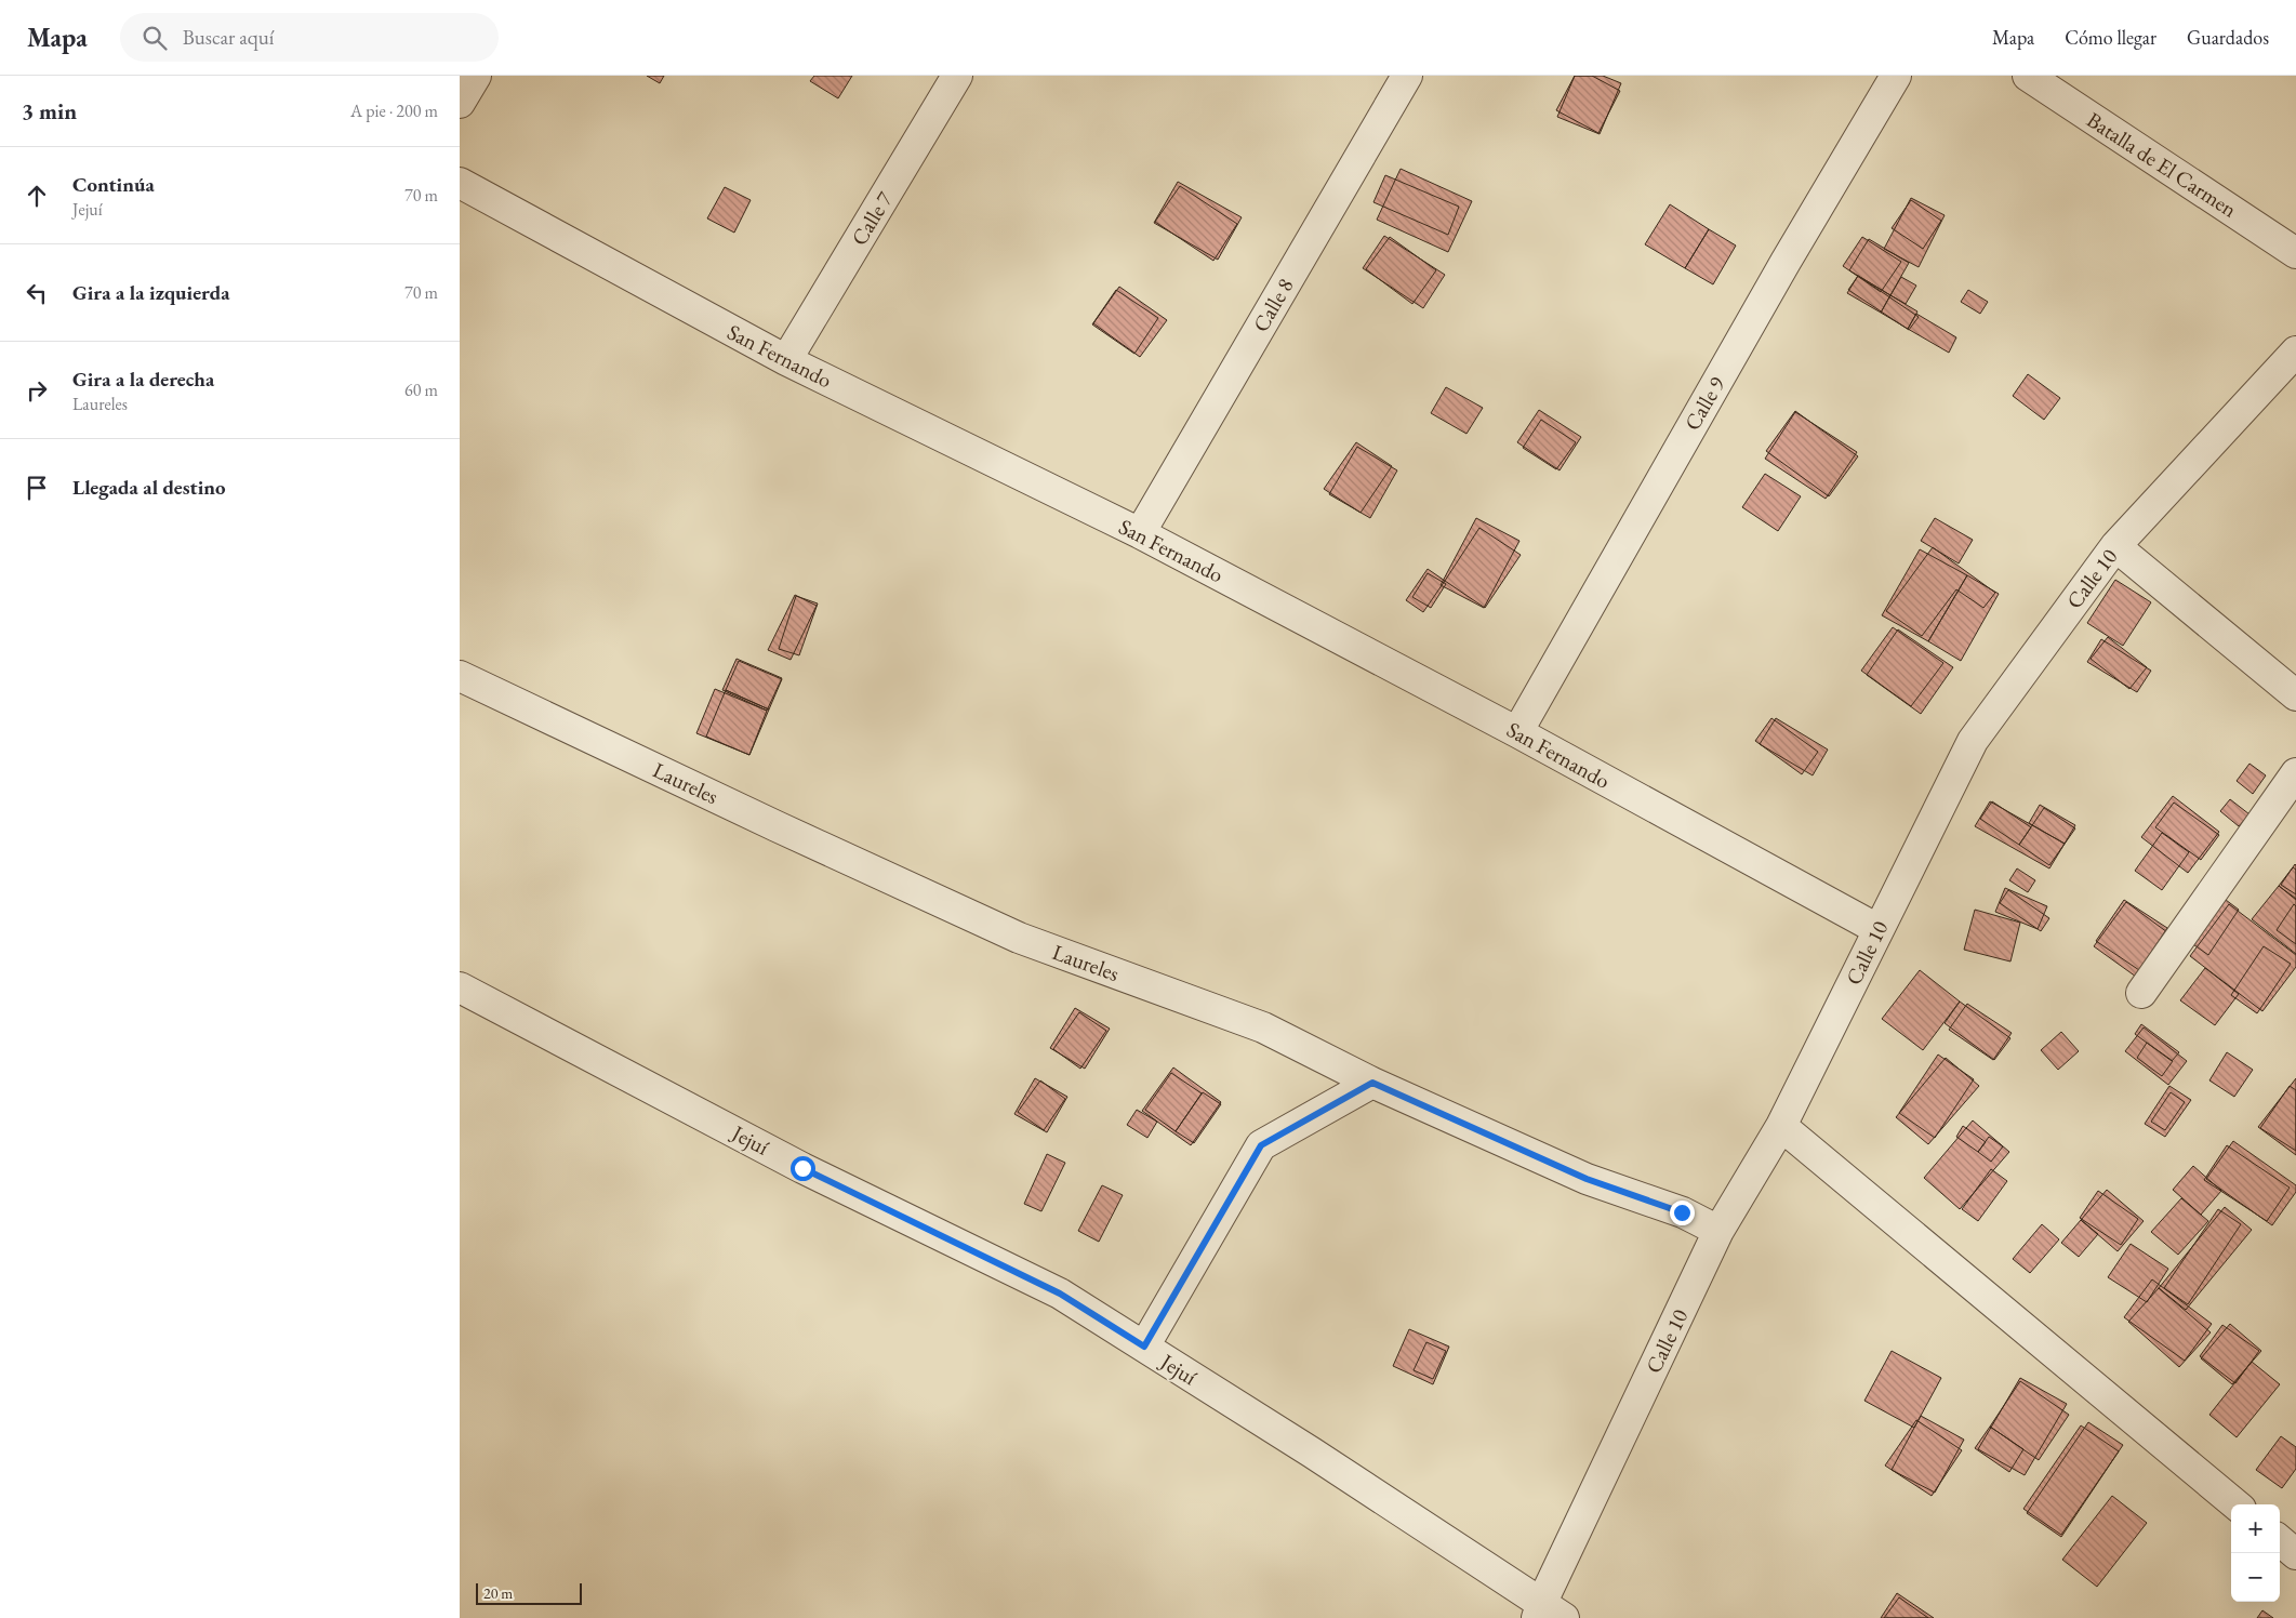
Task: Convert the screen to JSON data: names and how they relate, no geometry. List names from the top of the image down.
{
  "streets": {
    "street": [
      "Batalla de El Carmen",
      "Calle 7",
      "Calle 8",
      "San Fernando",
      "Calle 9",
      "Calle 10",
      "Laureles",
      "Jejuí"
    ]
  },
  "crossings": [
    ["Calle 7", "San Fernando"],
    ["Calle 8", "San Fernando"],
    ["San Fernando", "Calle 9"],
    ["San Fernando", "Calle 10"],
    ["Calle 10", "Laureles"],
    ["Calle 10", "Jejuí"]
  ],
  "scale_bar": "20 m",
  "page": {
    "header": "Mapa",
    "search": "Buscar aquí",
    "nav": ["Mapa", "Cómo llegar", "Guardados"],
    "heading": ["3 min", "A pie · 200 m"],
    "list": [
      ["Continúa", "Jejuí", "70 m"],
      ["Gira a la izquierda", "70 m"],
      ["Gira a la derecha", "Laureles", "60 m"],
      "Llegada al destino"
    ],
    "map_buttons": ["+", "−"],
    "scale": "20 m"
  }
}
